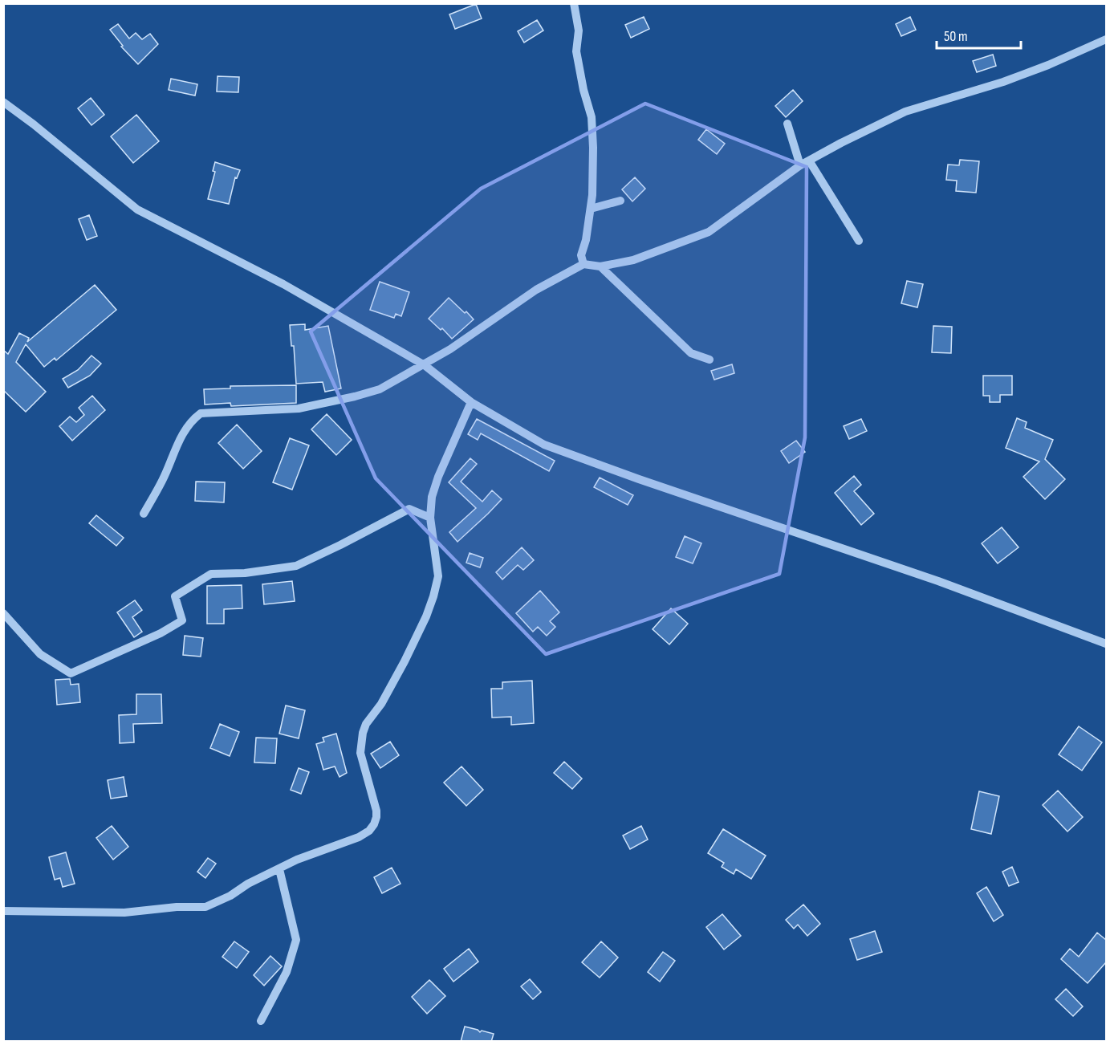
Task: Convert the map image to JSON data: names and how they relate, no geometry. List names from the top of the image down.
{
  "scale_bar": "50 m"
}
